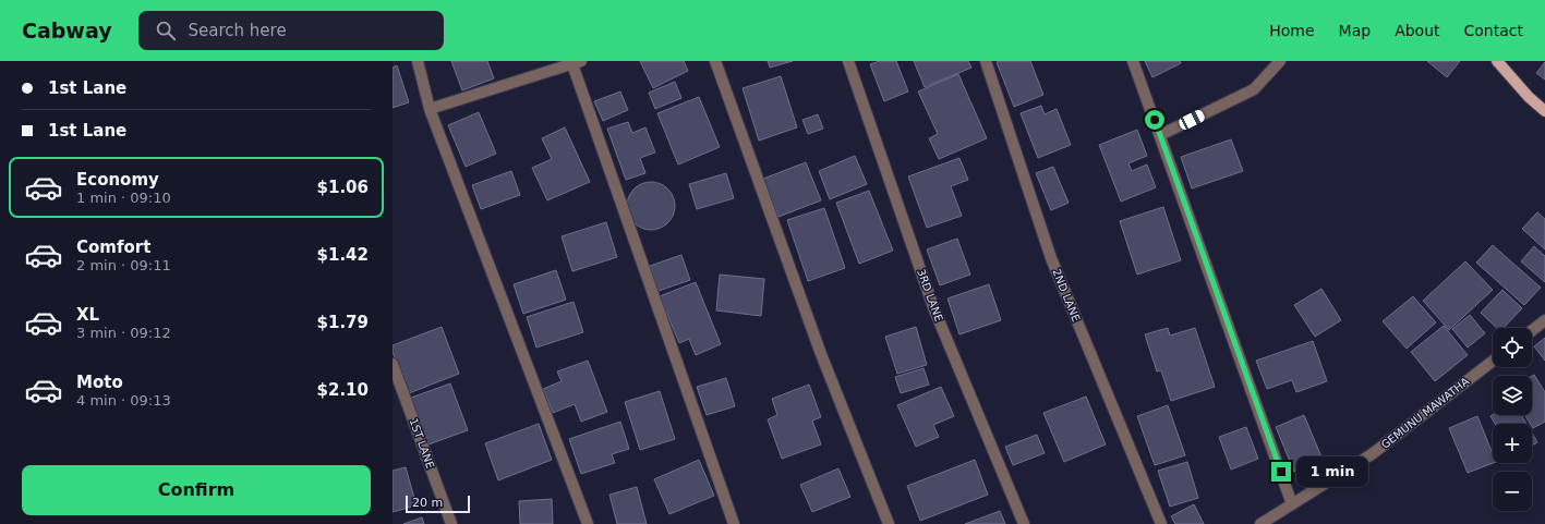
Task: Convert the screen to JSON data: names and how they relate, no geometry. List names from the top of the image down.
{
  "streets": {
    "street": [
      "3RD LANE",
      "2ND LANE",
      "GEMUNU MAWATHA",
      "1ST LANE"
    ]
  },
  "scale_bar": "20 m",
  "page": {
    "header": "Cabway",
    "search": "Search here",
    "nav": [
      "Home",
      "Map",
      "About",
      "Contact"
    ],
    "banner": ["1st Lane", "1st Lane"],
    "list": [
      {
        "name": "Economy",
        "note": "1 min · 09:10",
        "value": "$1.06"
      },
      {
        "name": "Comfort",
        "note": "2 min · 09:11",
        "value": "$1.42"
      },
      {
        "name": "XL",
        "note": "3 min · 09:12",
        "value": "$1.79"
      },
      {
        "name": "Moto",
        "note": "4 min · 09:13",
        "value": "$2.10"
      }
    ],
    "map_buttons": ["+", "−"],
    "buttons": "Confirm",
    "bubble": "1 min",
    "scale": "20 m"
  }
}
